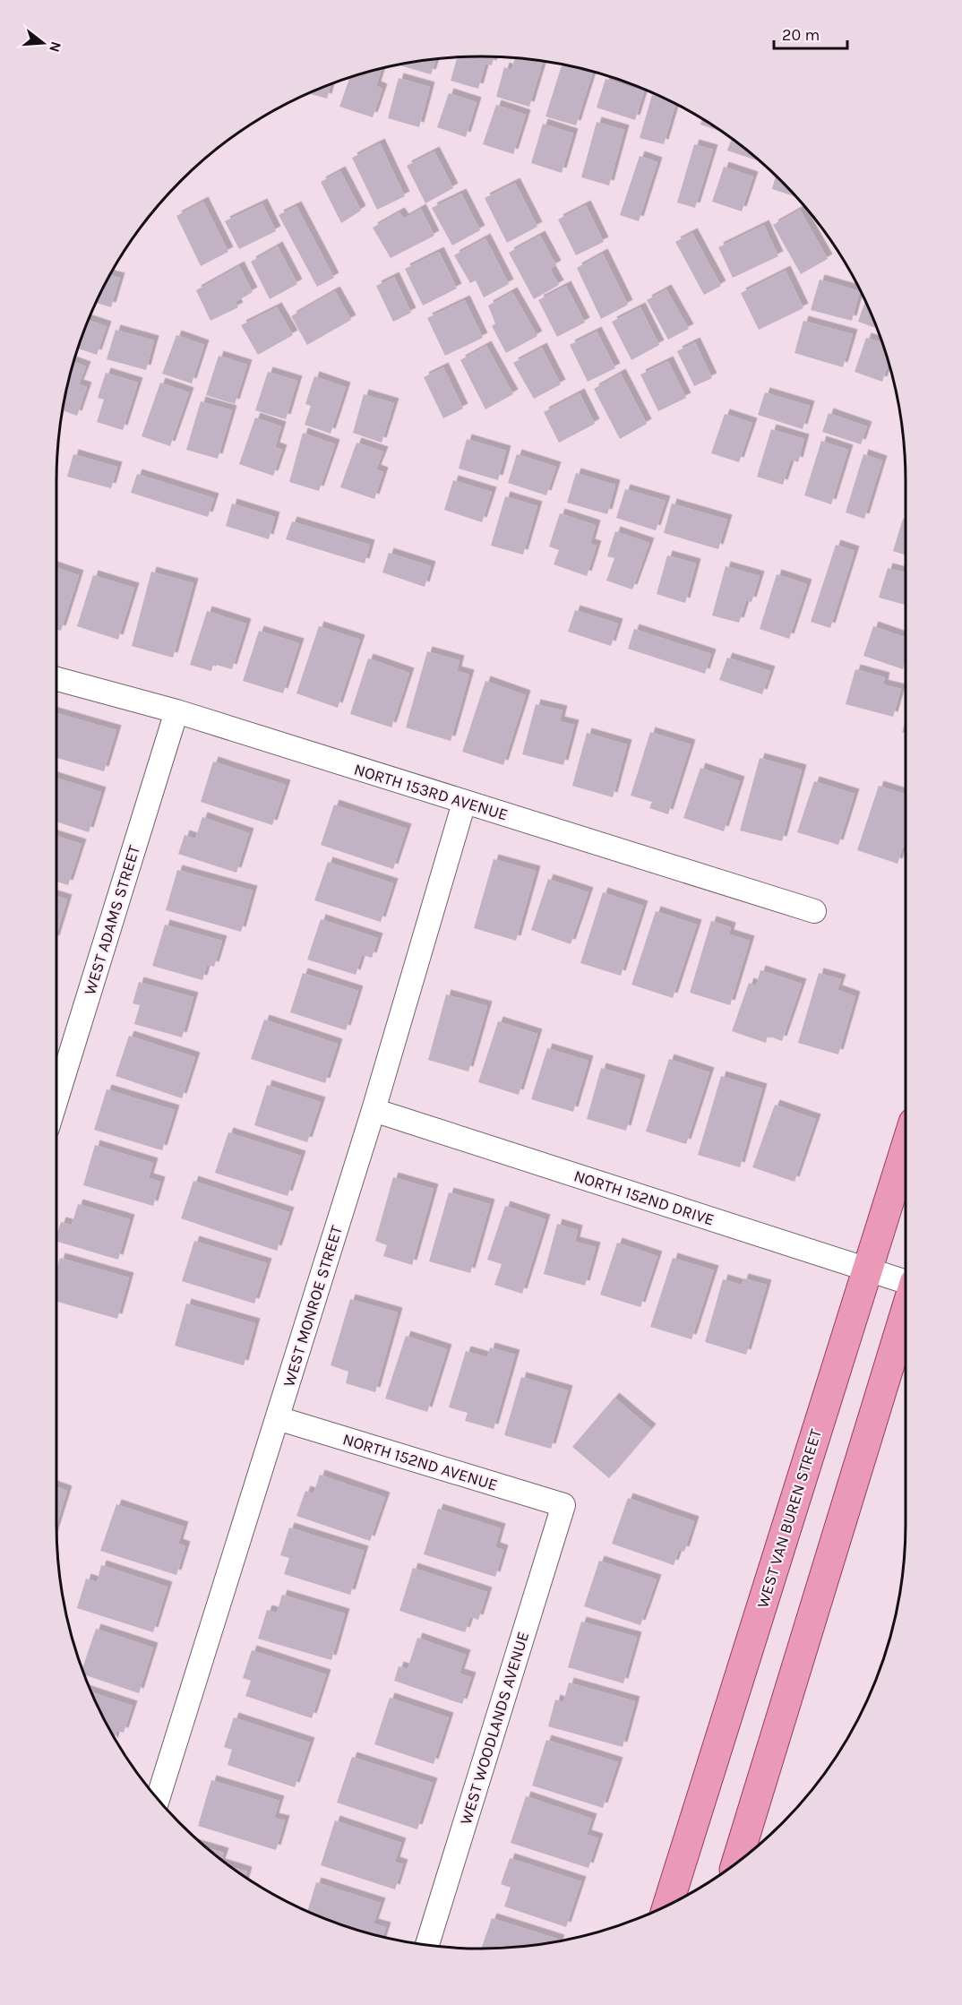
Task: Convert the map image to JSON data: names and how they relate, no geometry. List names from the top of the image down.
{
  "streets": {
    "main road": ["WEST VAN BUREN STREET"],
    "street": [
      "NORTH 153RD AVENUE",
      "WEST ADAMS STREET",
      "NORTH 152ND DRIVE",
      "WEST MONROE STREET",
      "NORTH 152ND AVENUE",
      "WEST WOODLANDS AVENUE"
    ]
  },
  "crossings": [
    ["NORTH 153RD AVENUE", "WEST ADAMS STREET"],
    ["NORTH 153RD AVENUE", "WEST MONROE STREET"],
    ["NORTH 152ND DRIVE", "WEST MONROE STREET"],
    ["NORTH 152ND DRIVE", "WEST VAN BUREN STREET"],
    ["WEST MONROE STREET", "NORTH 152ND AVENUE"],
    ["NORTH 152ND AVENUE", "WEST WOODLANDS AVENUE"]
  ],
  "scale_bar": "20 m",
  "north": "right"
}
